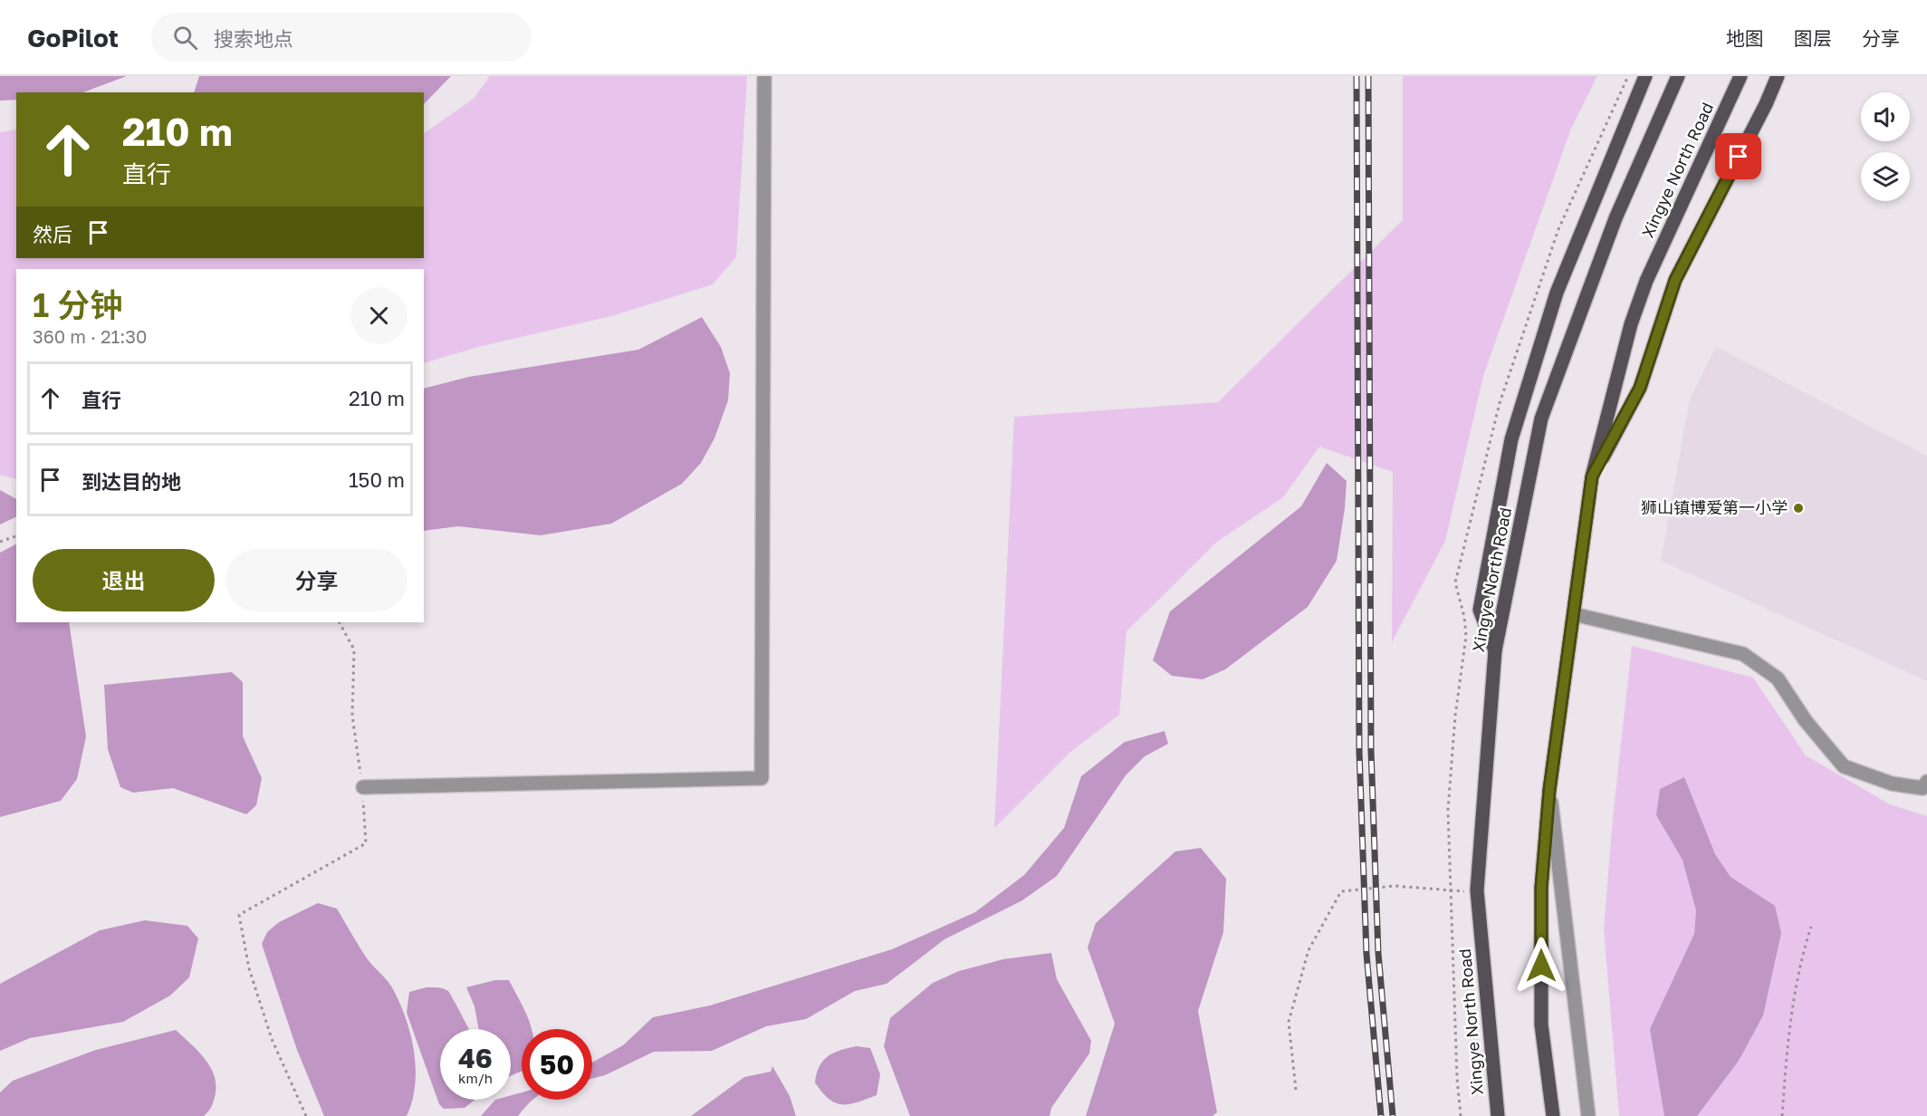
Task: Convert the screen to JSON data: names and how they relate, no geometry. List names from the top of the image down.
{
  "streets": {
    "main road": ["Xingye North Road"]
  },
  "places": ["狮山镇博爱第一小学"],
  "page": {
    "header": "GoPilot",
    "search": "搜索地点",
    "nav": ["地图", "图层", "分享"],
    "turn": ["210 m", "直行"],
    "then": "然后",
    "heading": ["1 分钟", "360 m · 21:30"],
    "list": [
      {
        "name": "直行",
        "value": "210 m"
      },
      {
        "name": "到达目的地",
        "value": "150 m"
      }
    ],
    "buttons": ["退出", "分享"],
    "speed": "46 km/h",
    "limit": "50"
  }
}
